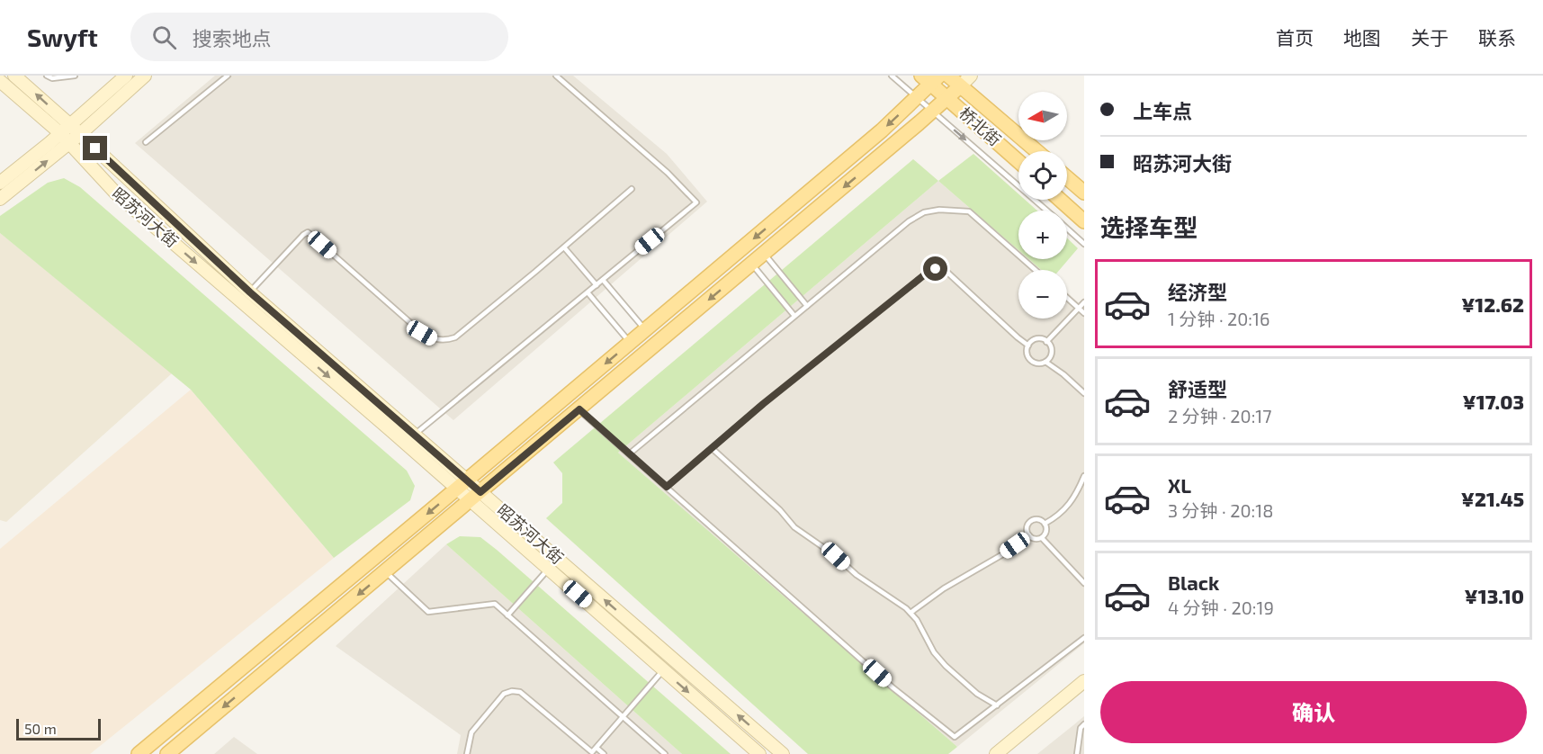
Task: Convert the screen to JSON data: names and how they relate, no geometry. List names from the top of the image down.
{
  "streets": {
    "main road": ["桥北街"],
    "street": ["昭苏河大街"]
  },
  "scale_bar": "50 m",
  "north": "left",
  "page": {
    "header": "Swyft",
    "search": "搜索地点",
    "nav": [
      "首页",
      "地图",
      "关于",
      "联系"
    ],
    "banner": ["上车点", "昭苏河大街"],
    "map_buttons": ["+", "−"],
    "heading": "选择车型",
    "list": [
      {
        "name": "经济型",
        "note": "1 分钟 · 20:16",
        "value": "¥12.62"
      },
      {
        "name": "舒适型",
        "note": "2 分钟 · 20:17",
        "value": "¥17.03"
      },
      {
        "name": "XL",
        "note": "3 分钟 · 20:18",
        "value": "¥21.45"
      },
      {
        "name": "Black",
        "note": "4 分钟 · 20:19",
        "value": "¥13.10"
      }
    ],
    "buttons": "确认",
    "scale": "50 m"
  }
}
